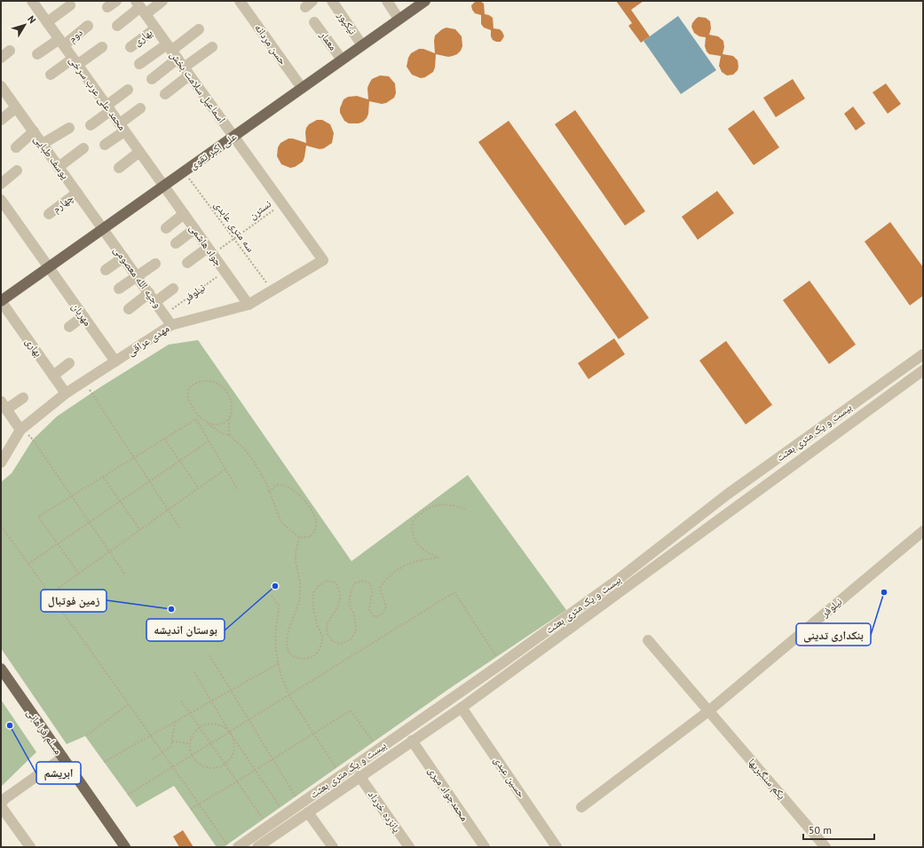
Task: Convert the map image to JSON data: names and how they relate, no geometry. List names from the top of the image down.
{
  "streets": {
    "main road": ["علی اکبر تقوی", "مسلم فراهانی"],
    "street": [
      "نیکپور",
      "دوم",
      "بهاری",
      "معمار",
      "حسن مردانه",
      "اسماعیل سلامت بخش",
      "محمد علی عرب سرخی",
      "یوسف طبایی",
      "چهارم",
      "جواد هاشمی",
      "وجیه الله معصومی",
      "نیلوفر",
      "مهربان",
      "مهدی عراقی",
      "بیست و یک متری بعثت",
      "حسین عبدی",
      "یکم سنگبریها",
      "محمدجواد میری",
      "پانزده خرداد"
    ],
    "path": ["نسترن", "سه متری عابدی"]
  },
  "crossings": [
    ["نیکپور", "علی اکبر تقوی"],
    ["دوم", "محمد علی عرب سرخی"],
    ["بهاری", "اسماعیل سلامت بخش"],
    ["بهاری", "علی اکبر تقوی"],
    ["بهاری", "مهدی عراقی"],
    ["معمار", "علی اکبر تقوی"],
    ["حسن مردانه", "علی اکبر تقوی"],
    ["اسماعیل سلامت بخش", "علی اکبر تقوی"],
    ["اسماعیل سلامت بخش", "نسترن"],
    ["اسماعیل سلامت بخش", "مهدی عراقی"],
    ["محمد علی عرب سرخی", "علی اکبر تقوی"],
    ["محمد علی عرب سرخی", "جواد هاشمی"],
    ["علی اکبر تقوی", "یوسف طبایی"],
    ["علی اکبر تقوی", "سه متری عابدی"],
    ["علی اکبر تقوی", "جواد هاشمی"],
    ["علی اکبر تقوی", "وجیه الله معصومی"],
    ["علی اکبر تقوی", "مهربان"],
    ["یوسف طبایی", "چهارم"],
    ["یوسف طبایی", "وجیه الله معصومی"],
    ["نسترن", "سه متری عابدی"],
    ["نسترن", "جواد هاشمی"],
    ["سه متری عابدی", "مهدی عراقی"],
    ["جواد هاشمی", "نیلوفر"],
    ["جواد هاشمی", "مهدی عراقی"],
    ["وجیه الله معصومی", "نیلوفر"],
    ["وجیه الله معصومی", "مهدی عراقی"],
    ["نیلوفر", "یکم سنگبریها"],
    ["مهربان", "مهدی عراقی"],
    ["بیست و یک متری بعثت", "حسین عبدی"],
    ["بیست و یک متری بعثت", "محمدجواد میری"],
    ["بیست و یک متری بعثت", "پانزده خرداد"]
  ],
  "places": [
    "بوستان اندیشه",
    "بنکداری تدینی",
    "زمین فوتبال",
    "ابریشم"
  ],
  "scale_bar": "50 m",
  "north": "top right"
}
